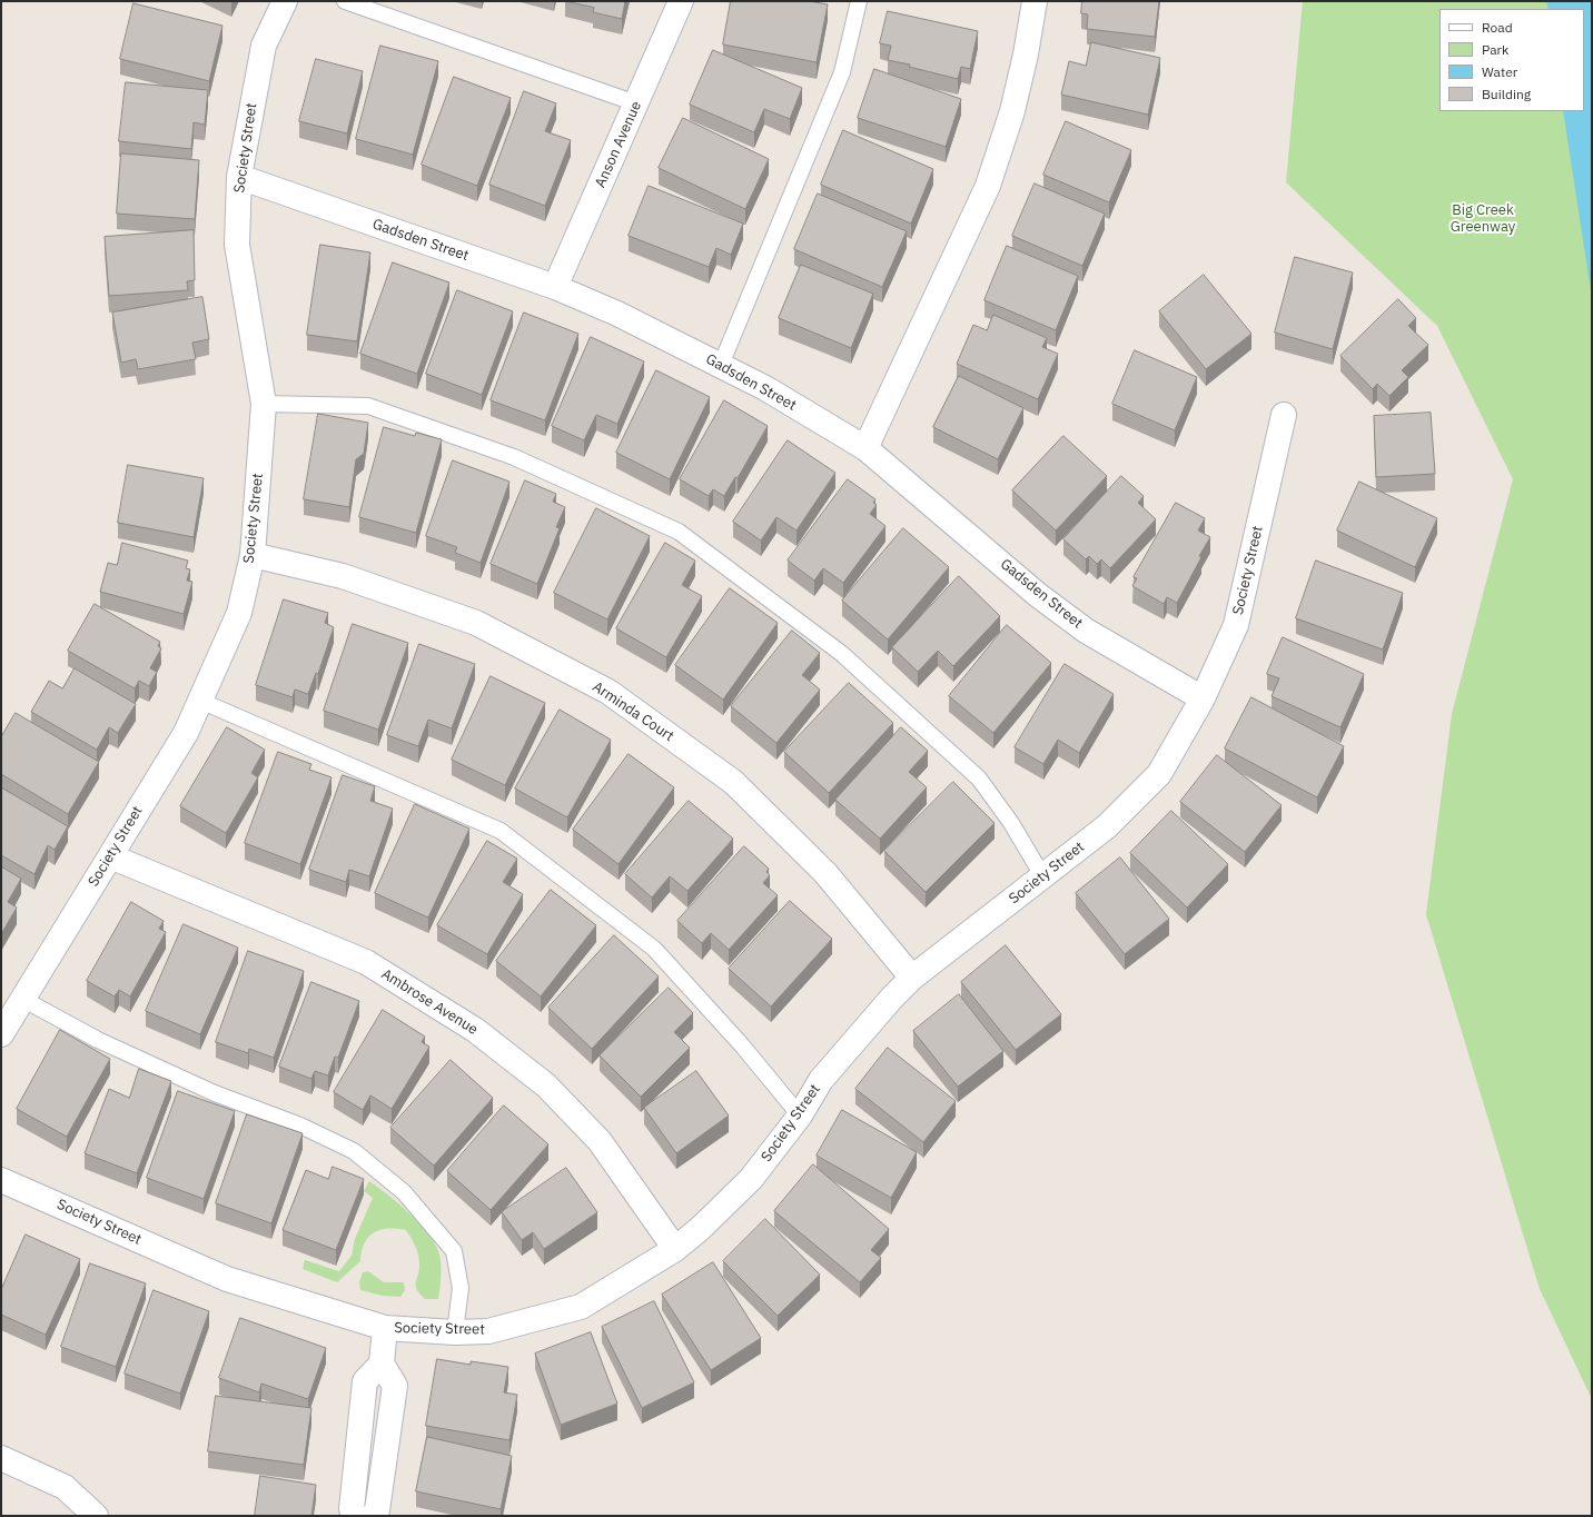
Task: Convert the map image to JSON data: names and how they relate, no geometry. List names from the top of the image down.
{
  "streets": {
    "street": [
      "Anson Avenue",
      "Society Street",
      "Gadsden Street",
      "Arminda Court",
      "Ambrose Avenue"
    ]
  },
  "crossings": [
    ["Anson Avenue", "Gadsden Street"],
    ["Society Street", "Gadsden Street"],
    ["Society Street", "Arminda Court"],
    ["Society Street", "Ambrose Avenue"]
  ],
  "parks": ["Big Creek Greenway"],
  "legend": [
    "Road",
    "Park",
    "Water",
    "Building"
  ]
}
